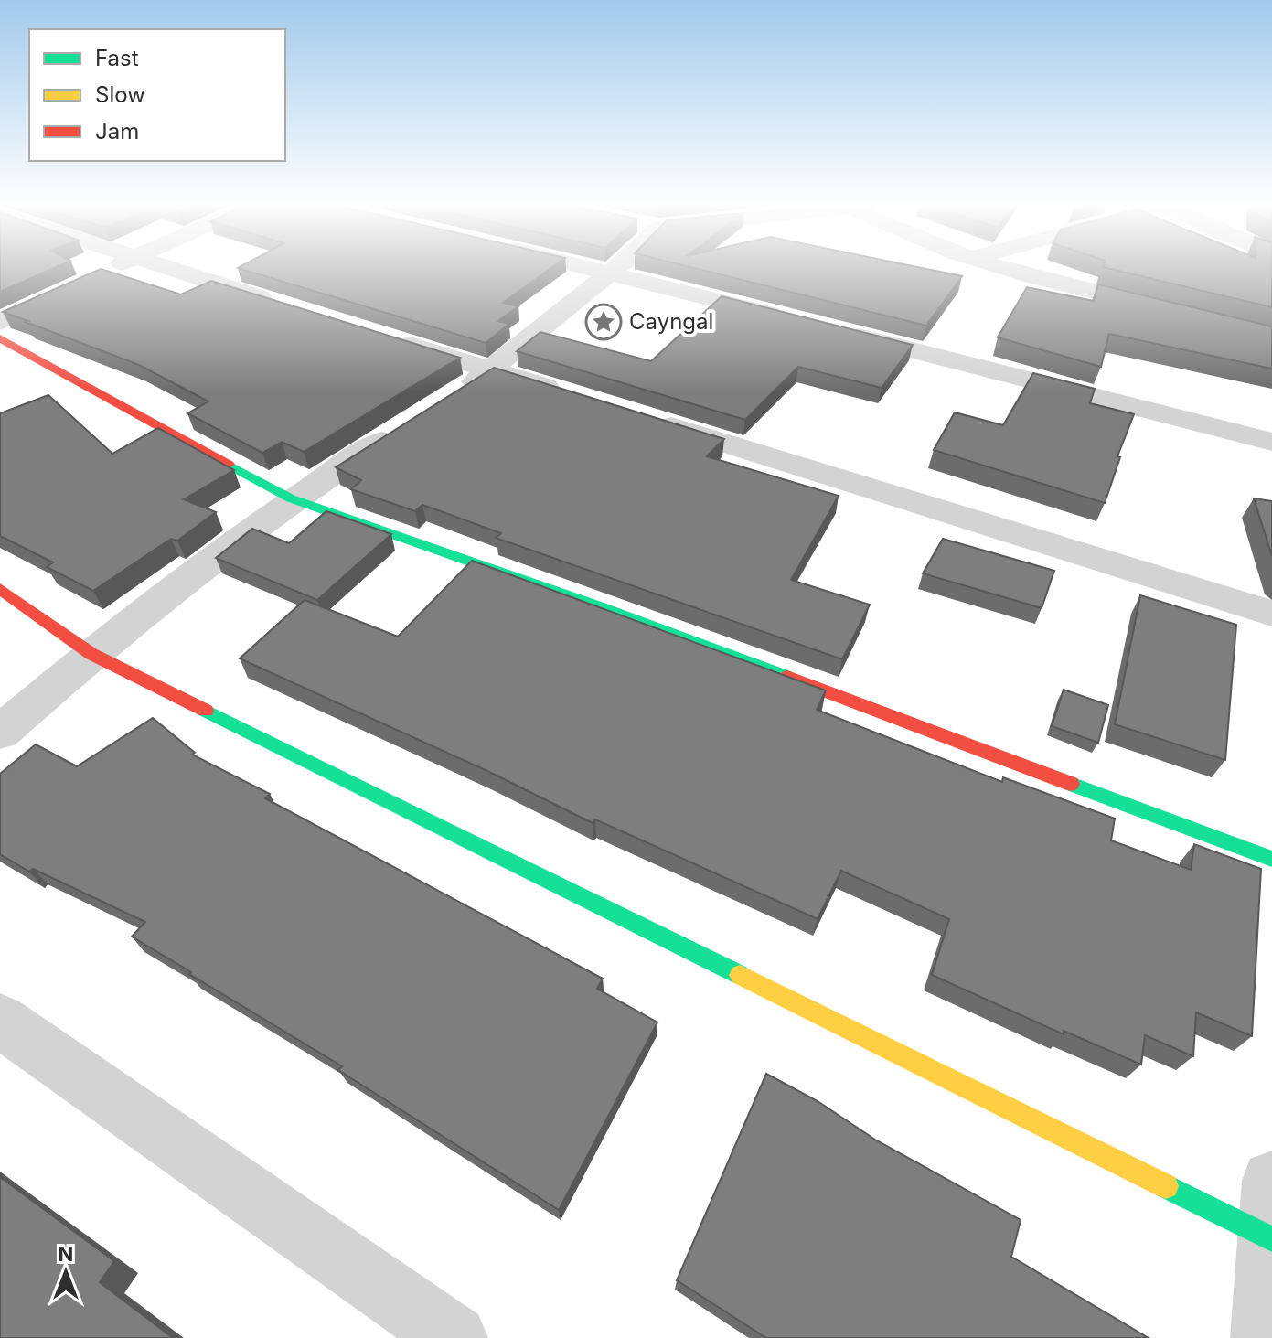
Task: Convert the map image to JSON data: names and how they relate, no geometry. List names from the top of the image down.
{
  "places": {
    "place": ["Cayngal"]
  },
  "legend": ["Fast", "Slow", "Jam"],
  "north": "top"
}
